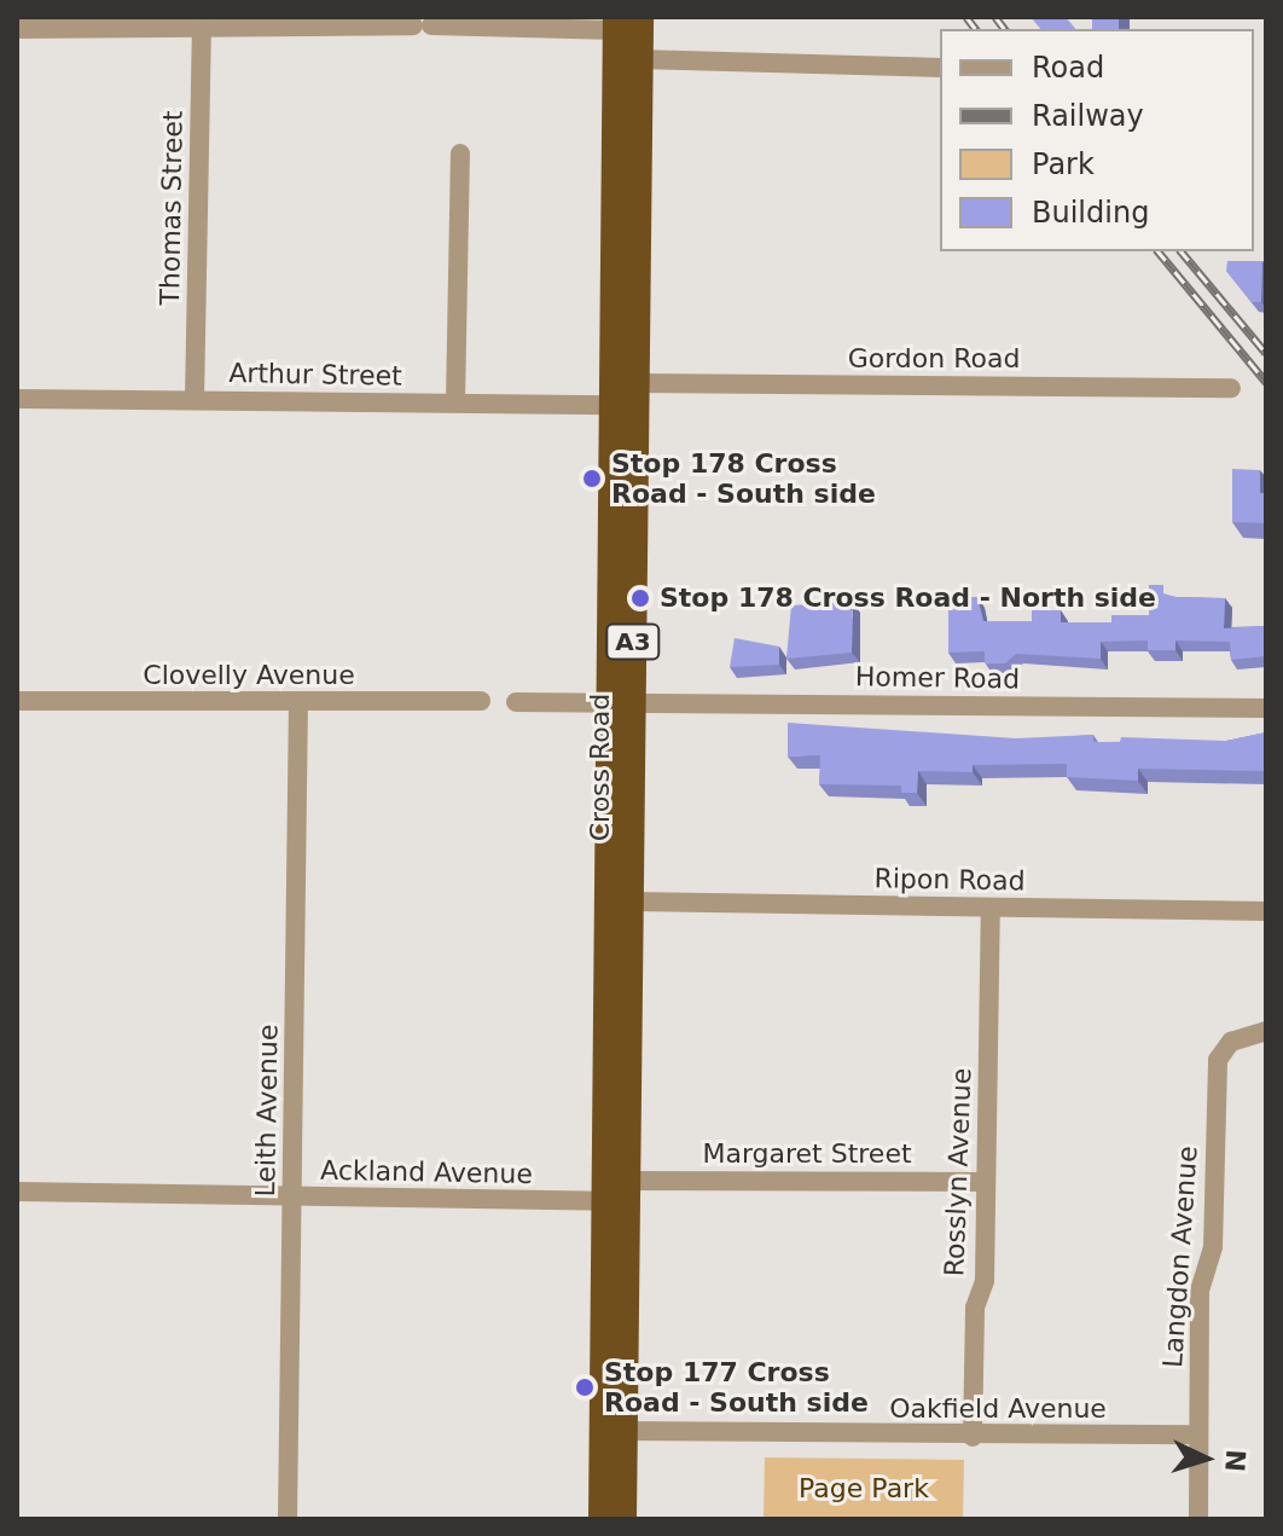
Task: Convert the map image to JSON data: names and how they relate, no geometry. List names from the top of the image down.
{
  "streets": {
    "highway": ["A3", "Cross Road"],
    "street": [
      "Thomas Street",
      "Gordon Road",
      "Arthur Street",
      "Clovelly Avenue",
      "Homer Road",
      "Ripon Road",
      "Leith Avenue",
      "Margaret Street",
      "Ackland Avenue",
      "Rosslyn Avenue",
      "Langdon Avenue",
      "Oakfield Avenue"
    ]
  },
  "crossings": [
    ["Thomas Street", "Arthur Street"],
    ["Gordon Road", "Cross Road"],
    ["Arthur Street", "Cross Road"],
    ["Clovelly Avenue", "Leith Avenue"],
    ["Homer Road", "Cross Road"],
    ["Cross Road", "Ripon Road"],
    ["Cross Road", "Margaret Street"],
    ["Cross Road", "Ackland Avenue"],
    ["Cross Road", "Oakfield Avenue"],
    ["Ripon Road", "Rosslyn Avenue"],
    ["Leith Avenue", "Ackland Avenue"],
    ["Margaret Street", "Rosslyn Avenue"],
    ["Rosslyn Avenue", "Oakfield Avenue"],
    ["Langdon Avenue", "Oakfield Avenue"]
  ],
  "parks": ["Page Park"],
  "places": ["Stop 178 Cross Road - South side", "Stop 178 Cross Road - North side", "Stop 177 Cross Road - South side"],
  "legend": [
    "Road",
    "Railway",
    "Park",
    "Building"
  ],
  "north": "right"
}
